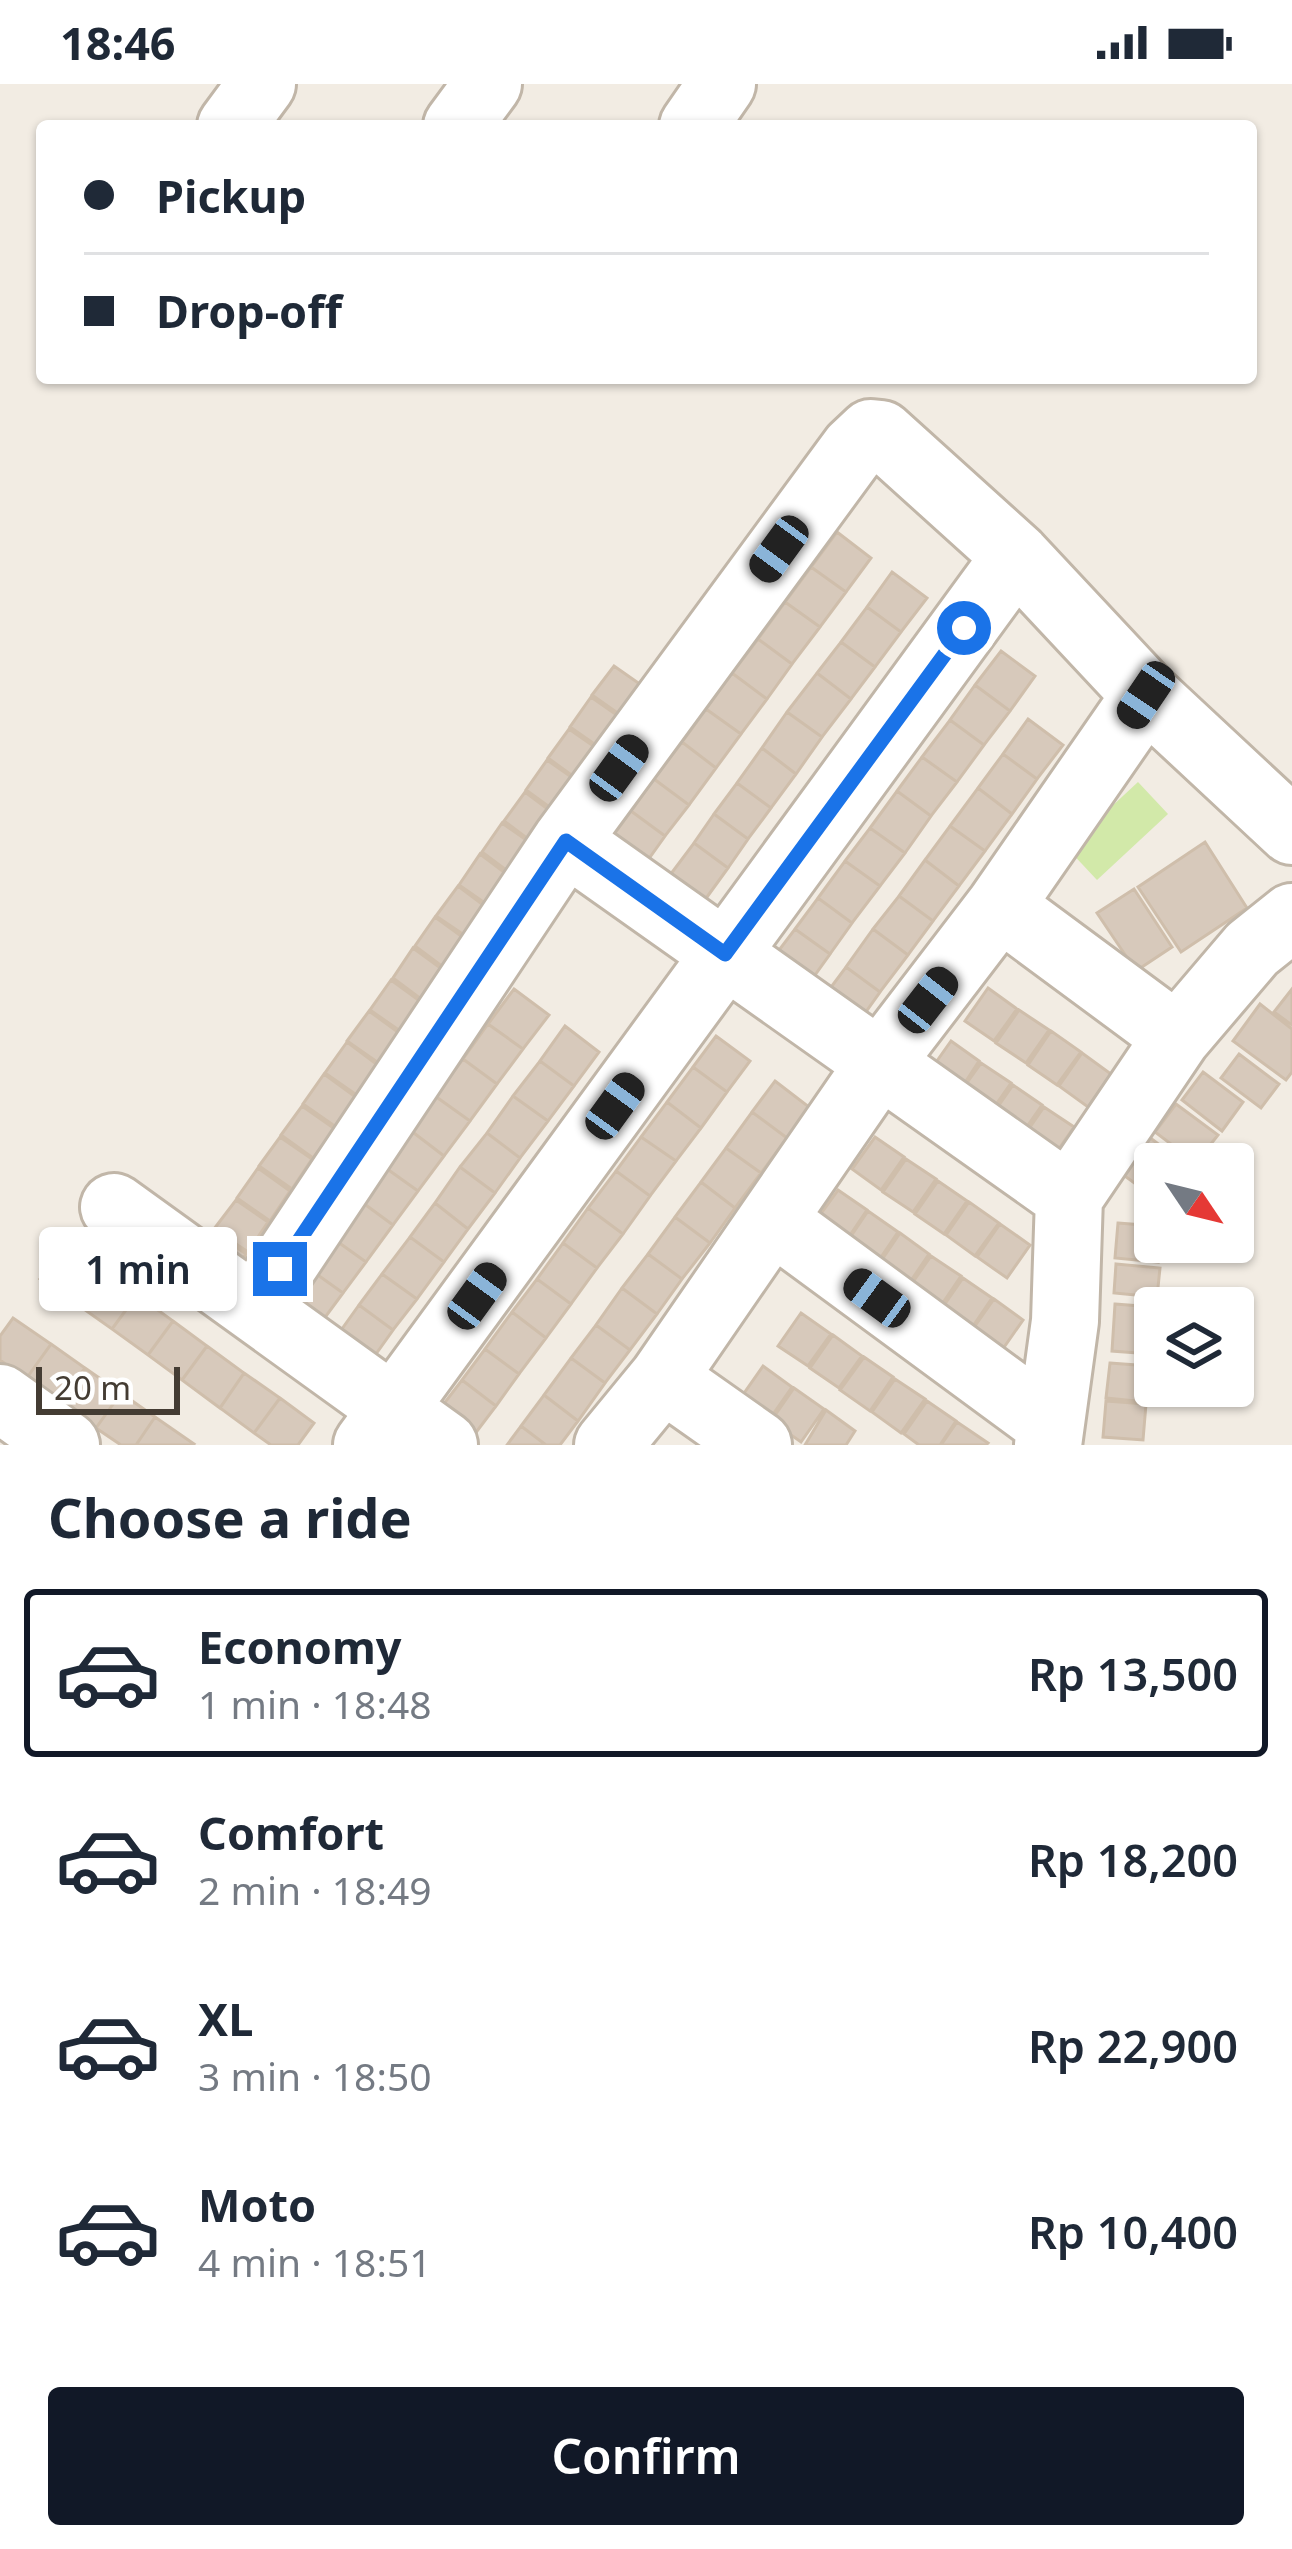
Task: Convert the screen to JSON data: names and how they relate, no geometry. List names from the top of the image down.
{
  "scale_bar": "20 m",
  "north": "bottom right",
  "page": {
    "status": "18:46",
    "banner": ["Pickup", "Drop-off"],
    "bubble": "1 min",
    "scale": "20 m",
    "heading": "Choose a ride",
    "list": [
      {
        "name": "Economy",
        "note": "1 min · 18:48",
        "value": "Rp 13,500"
      },
      {
        "name": "Comfort",
        "note": "2 min · 18:49",
        "value": "Rp 18,200"
      },
      {
        "name": "XL",
        "note": "3 min · 18:50",
        "value": "Rp 22,900"
      },
      {
        "name": "Moto",
        "note": "4 min · 18:51",
        "value": "Rp 10,400"
      }
    ],
    "buttons": "Confirm"
  }
}
